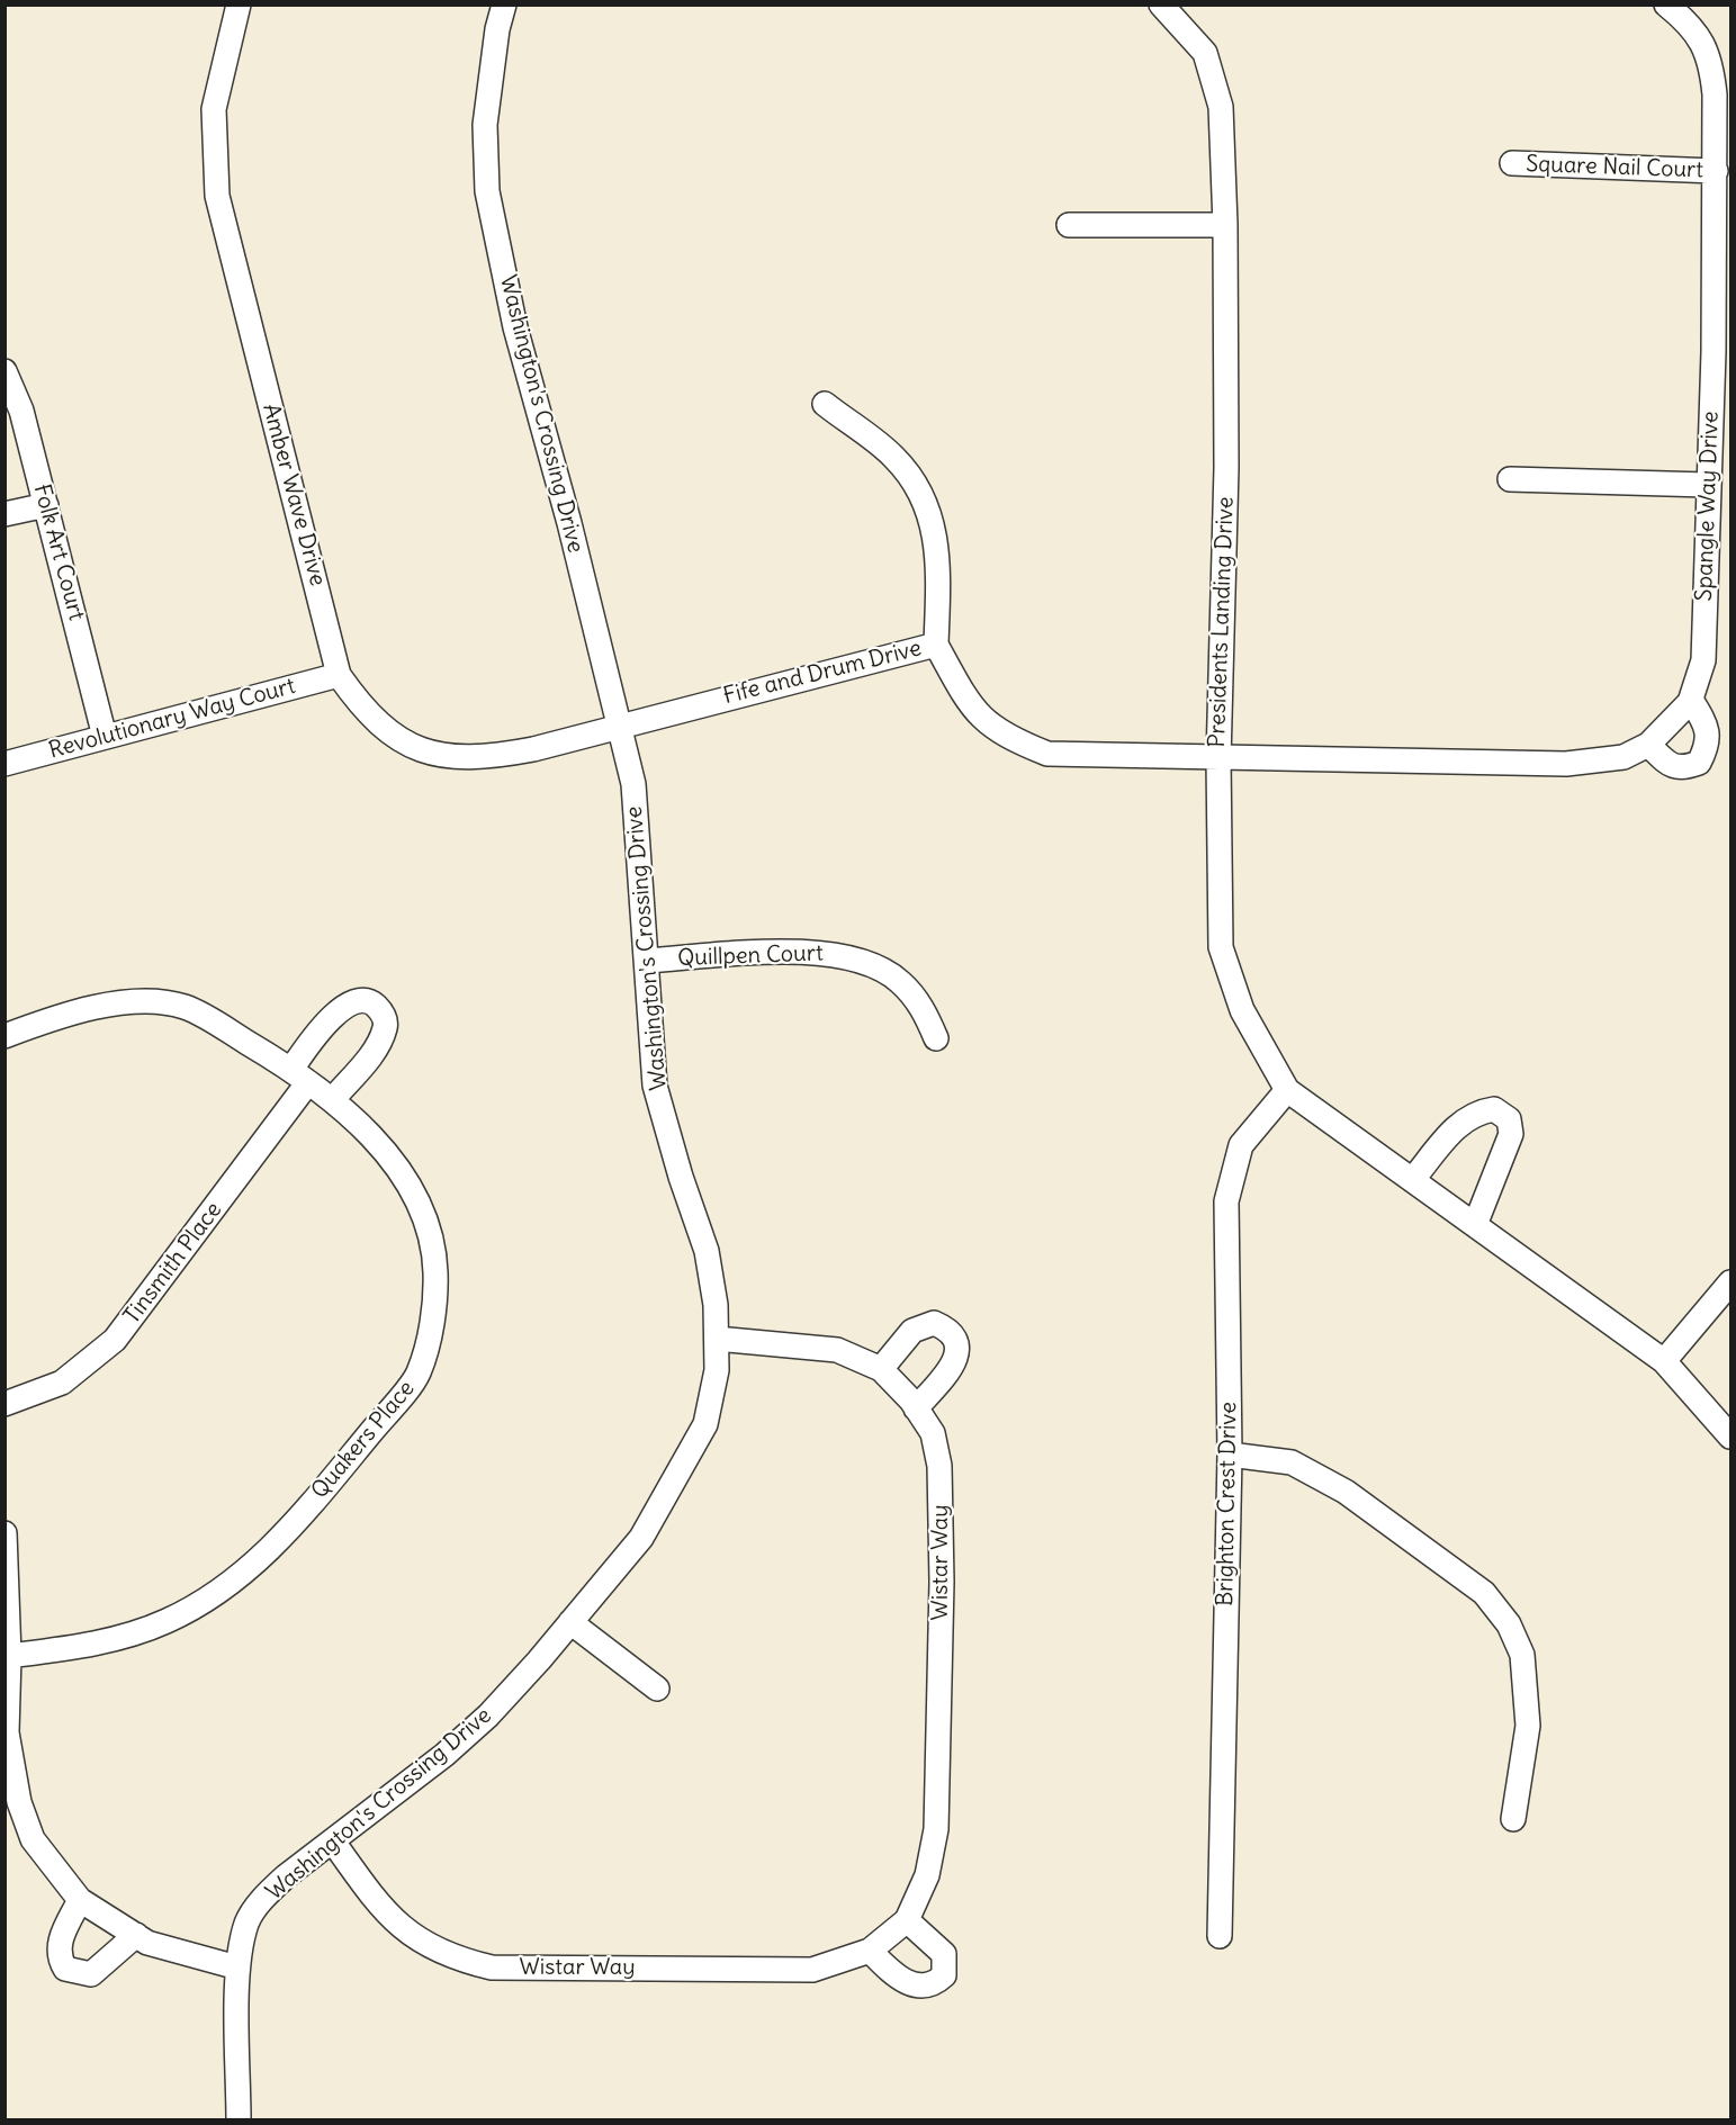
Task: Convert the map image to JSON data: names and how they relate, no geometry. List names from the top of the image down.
{
  "streets": {
    "street": [
      "Square Nail Court",
      "Washington's Crossing Drive",
      "Amber Wave Drive",
      "Spangle Way Drive",
      "Folk Art Court",
      "Presidents Landing Drive",
      "Fife and Drum Drive",
      "Revolutionary Way Court",
      "Quillpen Court",
      "Tinsmith Place",
      "Quakers Place",
      "Brighton Crest Drive",
      "Wistar Way"
    ]
  },
  "crossings": [
    ["Square Nail Court", "Spangle Way Drive"],
    ["Washington's Crossing Drive", "Amber Wave Drive"],
    ["Washington's Crossing Drive", "Fife and Drum Drive"],
    ["Washington's Crossing Drive", "Quillpen Court"],
    ["Washington's Crossing Drive", "Wistar Way"],
    ["Amber Wave Drive", "Fife and Drum Drive"],
    ["Amber Wave Drive", "Revolutionary Way Court"],
    ["Spangle Way Drive", "Presidents Landing Drive"],
    ["Spangle Way Drive", "Fife and Drum Drive"],
    ["Folk Art Court", "Revolutionary Way Court"],
    ["Presidents Landing Drive", "Fife and Drum Drive"],
    ["Presidents Landing Drive", "Brighton Crest Drive"],
    ["Tinsmith Place", "Quakers Place"]
  ]
}
